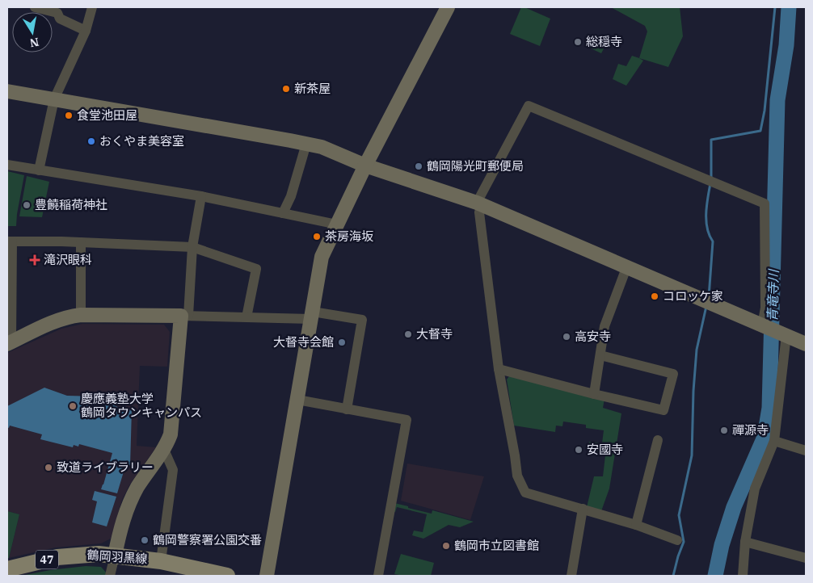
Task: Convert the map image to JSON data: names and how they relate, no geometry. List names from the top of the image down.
{
  "streets": {
    "main road": ["鶴岡羽黒線", "47"]
  },
  "water": ["青竜寺川"],
  "places": {
    "other": [
      "総穏寺",
      "新茶屋",
      "食堂池田屋",
      "おくやま美容室",
      "鶴岡陽光町郵便局",
      "豊饒稲荷神社",
      "茶房海坂",
      "コロッケ家",
      "大督寺",
      "高安寺",
      "大督寺会館",
      "慶應義塾大学 鶴岡タウンキャンパス",
      "禪源寺",
      "安國寺",
      "致道ライブラリー",
      "鶴岡警察署公園交番",
      "鶴岡市立図書館"
    ],
    "health": ["滝沢眼科"]
  },
  "north": "bottom"
}
